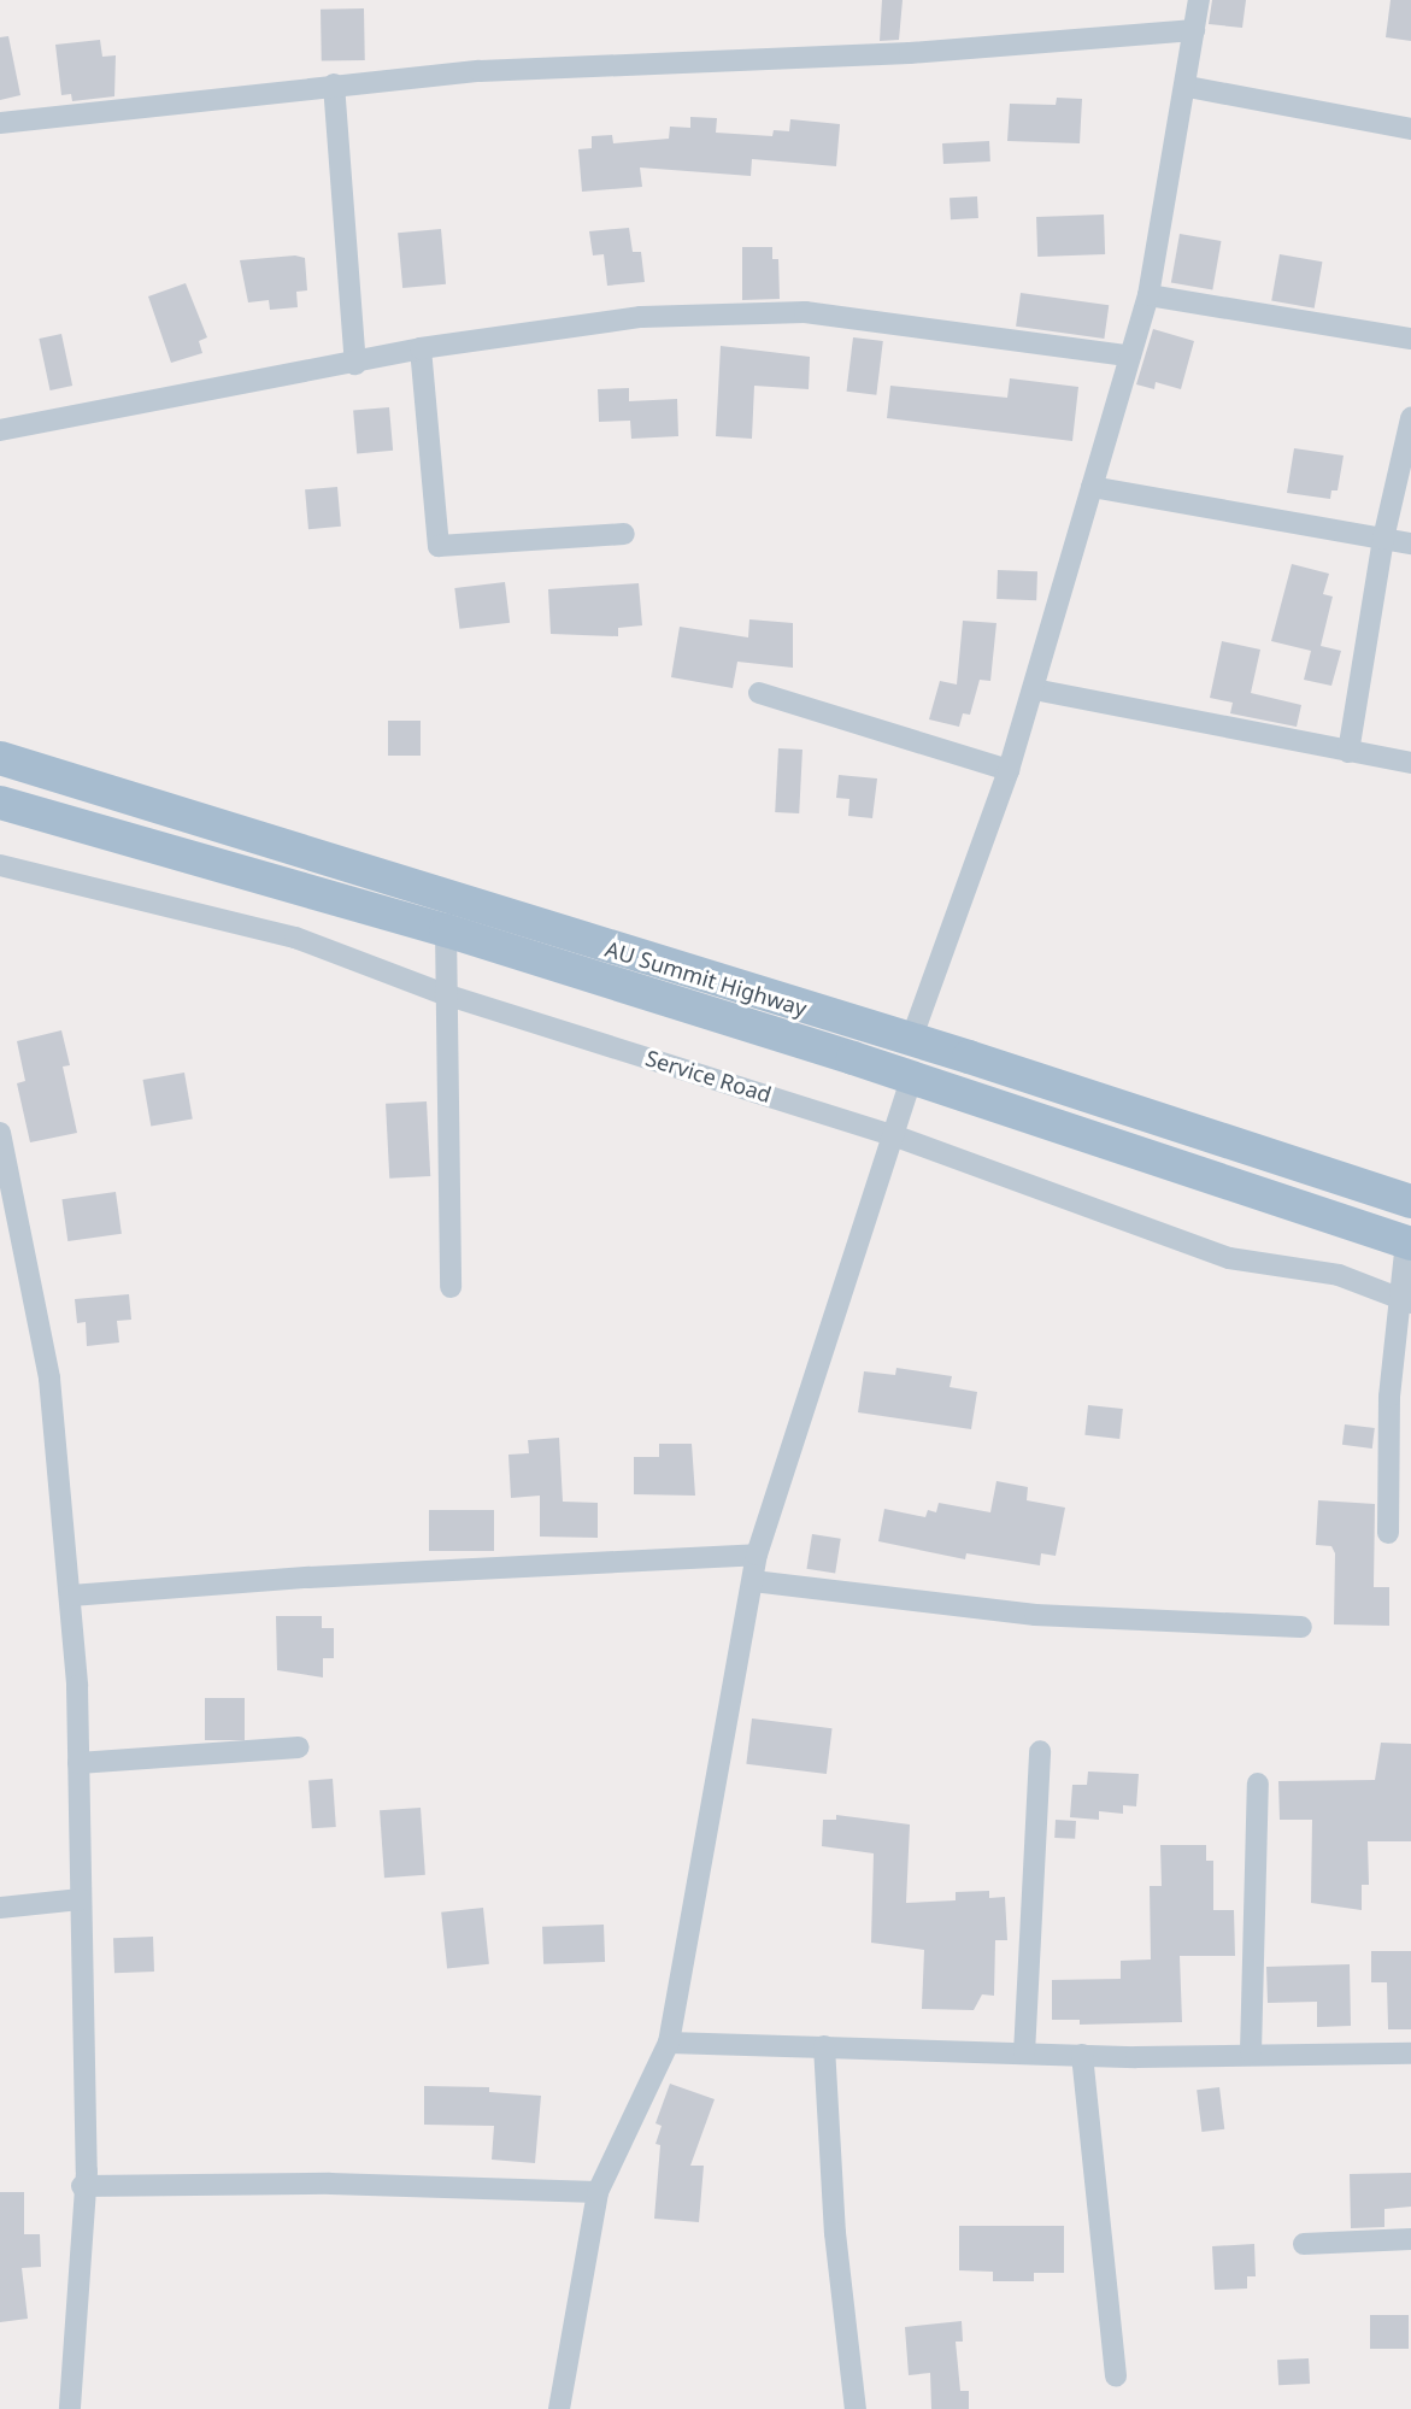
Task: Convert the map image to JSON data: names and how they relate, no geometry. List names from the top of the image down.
{
  "streets": {
    "main road": ["AU Summit Highway"],
    "street": ["Service Road"]
  }
}
